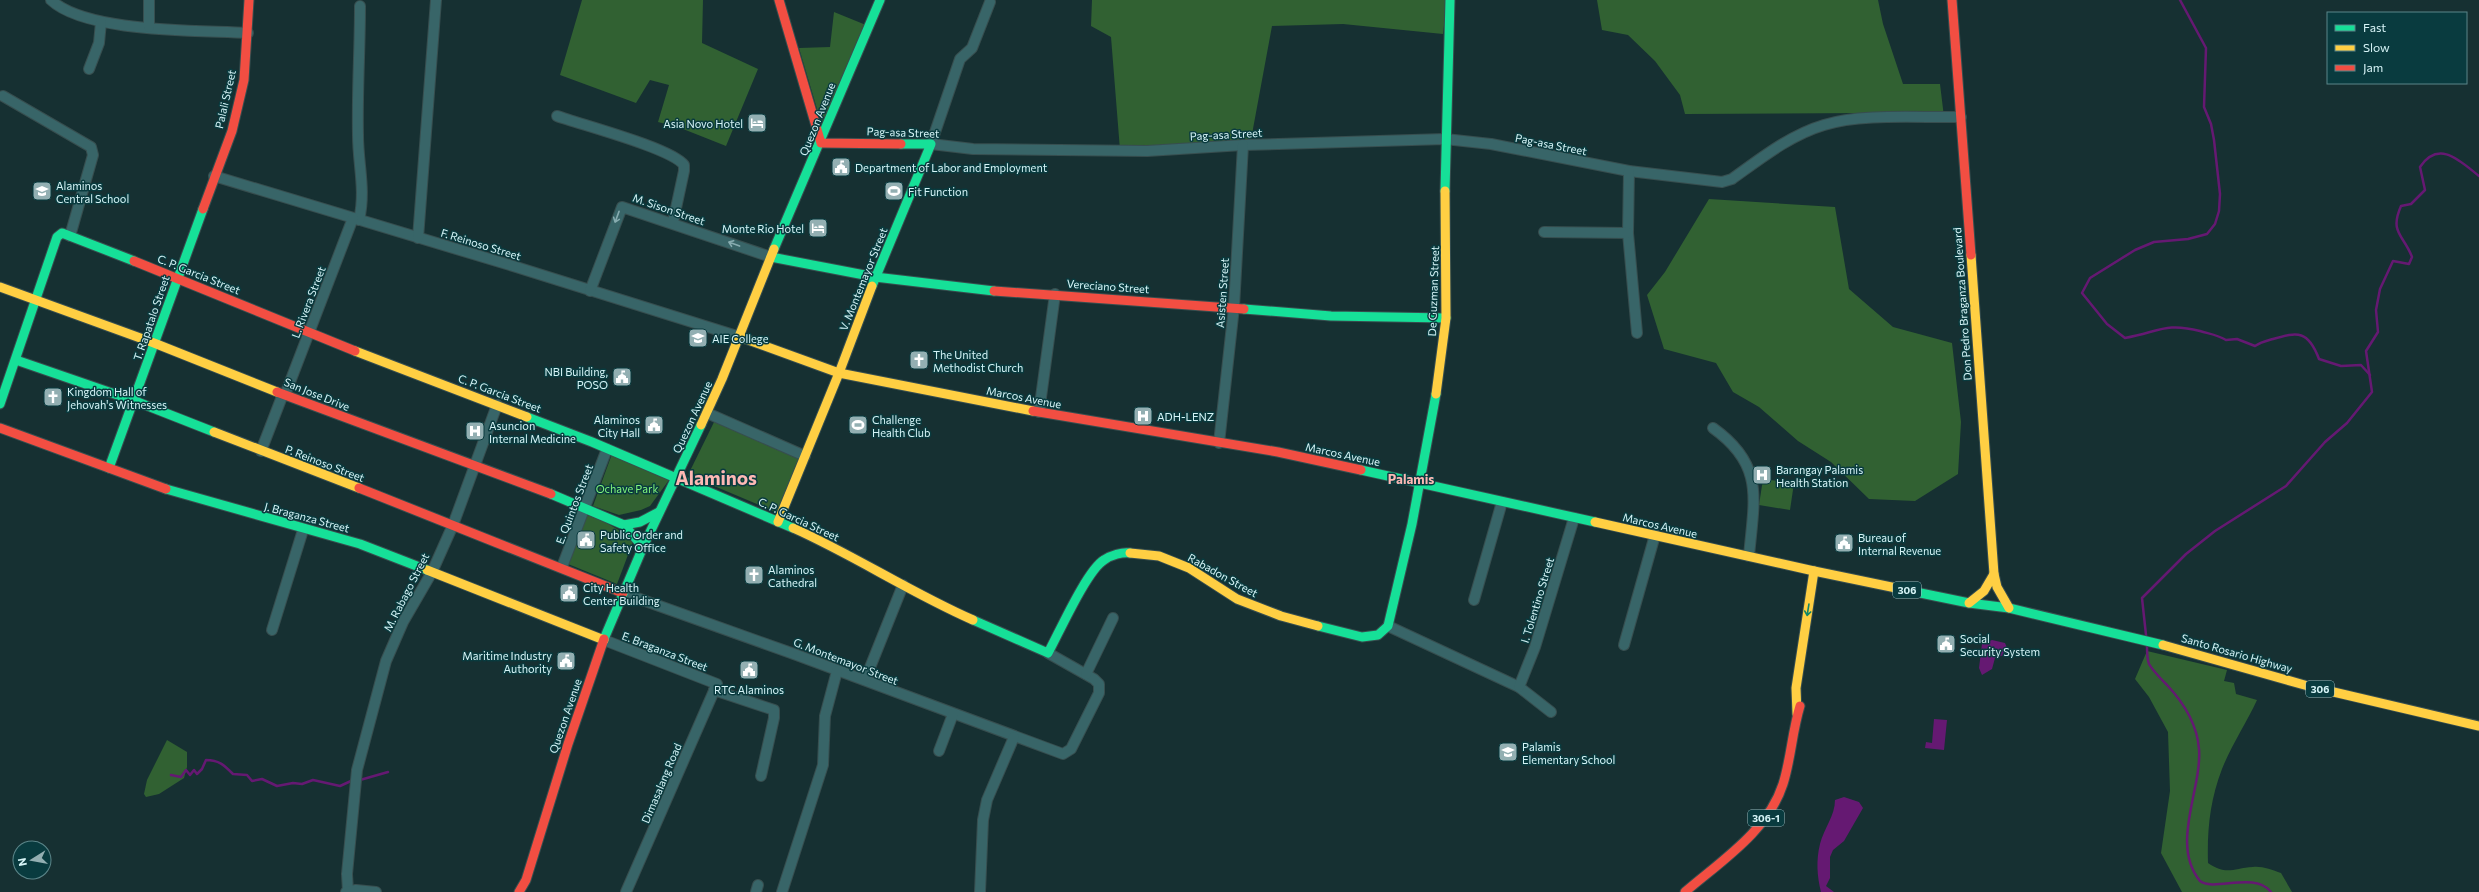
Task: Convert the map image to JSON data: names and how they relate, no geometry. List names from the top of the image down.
{
  "streets": {
    "street": [
      "Palali Street",
      "Quezon Avenue",
      "Pag-asa Street",
      "M. Sison Street",
      "F. Reinoso Street",
      "C. P. Garcia Street",
      "V. Montemayor Street",
      "Vereciano Street",
      "De Guzman Street",
      "Asisten Street",
      "L. Rivera Street",
      "Don Pedro Braganza Boulevard",
      "T. Rapatalo Street",
      "San Jose Drive",
      "Marcos Avenue",
      "P. Reinoso Street",
      "E. Quintos Street",
      "J. Braganza Street",
      "Rabadon Street",
      "306",
      "M. Rabago Street",
      "I. Tolentino Street",
      "E. Braganza Street",
      "Santo Rosario Highway",
      "G. Montemayor Street",
      "Dimasalang Road",
      "306-1"
    ]
  },
  "crossings": [
    ["Palali Street", "F. Reinoso Street"],
    ["Palali Street", "T. Rapatalo Street"],
    ["Quezon Avenue", "Pag-asa Street"],
    ["Quezon Avenue", "M. Sison Street"],
    ["Quezon Avenue", "F. Reinoso Street"],
    ["Quezon Avenue", "C. P. Garcia Street"],
    ["Quezon Avenue", "Vereciano Street"],
    ["Quezon Avenue", "San Jose Drive"],
    ["Quezon Avenue", "Marcos Avenue"],
    ["Quezon Avenue", "P. Reinoso Street"],
    ["Quezon Avenue", "J. Braganza Street"],
    ["Quezon Avenue", "E. Braganza Street"],
    ["Quezon Avenue", "G. Montemayor Street"],
    ["Pag-asa Street", "V. Montemayor Street"],
    ["Pag-asa Street", "De Guzman Street"],
    ["Pag-asa Street", "Asisten Street"],
    ["Pag-asa Street", "Don Pedro Braganza Boulevard"],
    ["M. Sison Street", "F. Reinoso Street"],
    ["M. Sison Street", "Vereciano Street"],
    ["F. Reinoso Street", "L. Rivera Street"],
    ["F. Reinoso Street", "T. Rapatalo Street"],
    ["F. Reinoso Street", "Marcos Avenue"],
    ["C. P. Garcia Street", "V. Montemayor Street"],
    ["C. P. Garcia Street", "L. Rivera Street"],
    ["C. P. Garcia Street", "T. Rapatalo Street"],
    ["C. P. Garcia Street", "E. Quintos Street"],
    ["C. P. Garcia Street", "Rabadon Street"],
    ["C. P. Garcia Street", "M. Rabago Street"],
    ["C. P. Garcia Street", "G. Montemayor Street"],
    ["V. Montemayor Street", "Vereciano Street"],
    ["V. Montemayor Street", "Marcos Avenue"],
    ["Vereciano Street", "De Guzman Street"],
    ["Vereciano Street", "Asisten Street"],
    ["De Guzman Street", "Marcos Avenue"],
    ["De Guzman Street", "Rabadon Street"],
    ["Asisten Street", "Marcos Avenue"],
    ["L. Rivera Street", "San Jose Drive"],
    ["L. Rivera Street", "P. Reinoso Street"],
    ["Don Pedro Braganza Boulevard", "Santo Rosario Highway"],
    ["T. Rapatalo Street", "San Jose Drive"],
    ["T. Rapatalo Street", "P. Reinoso Street"],
    ["T. Rapatalo Street", "J. Braganza Street"],
    ["San Jose Drive", "E. Quintos Street"],
    ["San Jose Drive", "M. Rabago Street"],
    ["Marcos Avenue", "I. Tolentino Street"],
    ["Marcos Avenue", "Santo Rosario Highway"],
    ["Marcos Avenue", "306-1"],
    ["P. Reinoso Street", "E. Quintos Street"],
    ["P. Reinoso Street", "M. Rabago Street"],
    ["P. Reinoso Street", "G. Montemayor Street"],
    ["J. Braganza Street", "M. Rabago Street"],
    ["J. Braganza Street", "E. Braganza Street"],
    ["E. Braganza Street", "Dimasalang Road"]
  ],
  "districts": ["Alaminos", "Palamis"],
  "parks": ["Ochave Park"],
  "places": {
    "hotel": ["Asia Novo Hotel", "Monte Rio Hotel"],
    "public building": [
      "Department of Labor and Employment",
      "NBI Building, POSO",
      "Alaminos City Hall",
      "Public Order and Safety Office",
      "Bureau of Internal Revenue",
      "City Health Center Building",
      "Social Security System",
      "Maritime Industry Authority",
      "RTC Alaminos"
    ],
    "school or university": ["Alaminos Central School", "AIE College", "Palamis Elementary School"],
    "sports": ["Fit Function", "Challenge Health Club"],
    "church": ["The United Methodist Church", "Kingdom Hall of Jehovah's Witnesses", "Alaminos Cathedral"],
    "hospital": ["ADH-LENZ", "Asuncion Internal Medicine", "Barangay Palamis Health Station"]
  },
  "legend": ["Fast", "Slow", "Jam"],
  "north": "left"
}
